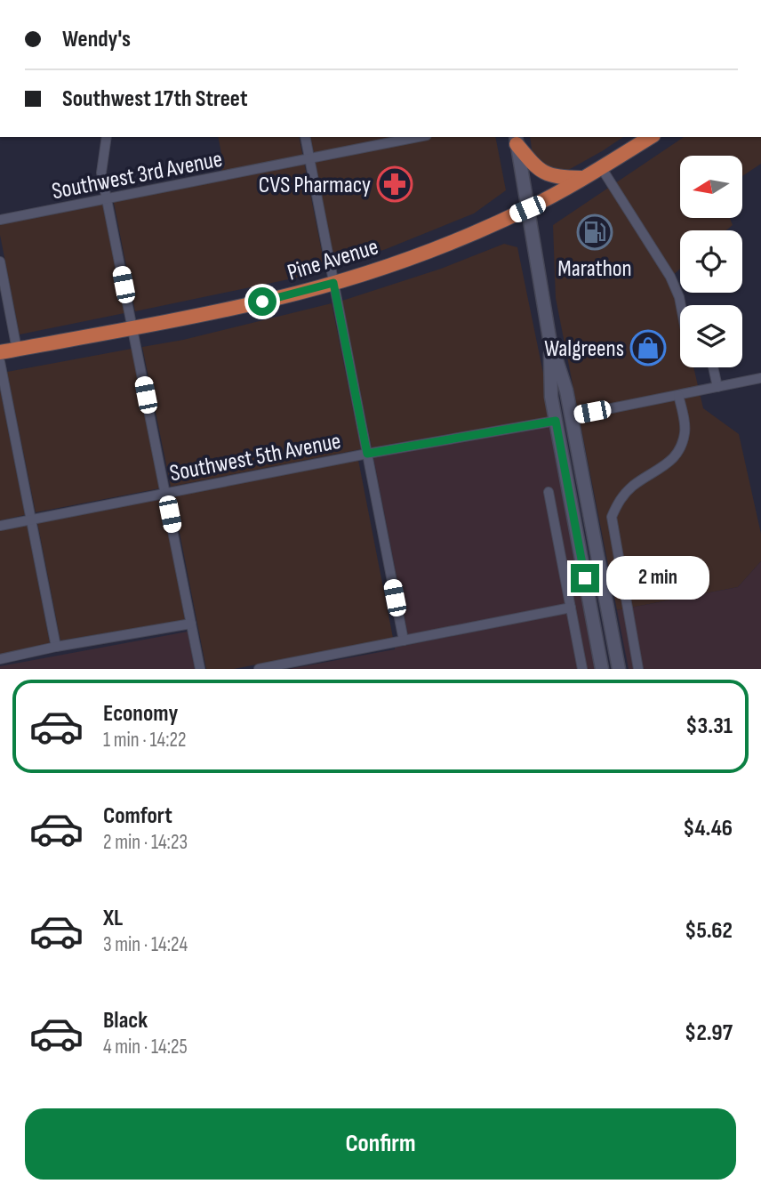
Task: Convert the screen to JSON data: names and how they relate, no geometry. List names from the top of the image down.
{
  "streets": {
    "highway": ["Pine Avenue"],
    "street": ["Southwest 3rd Avenue", "Southwest 5th Avenue"]
  },
  "places": {
    "pharmacy": ["CVS Pharmacy"],
    "fuel station": ["Marathon"],
    "shop": ["Walgreens"]
  },
  "north": "left",
  "page": {
    "banner": ["Wendy's", "Southwest 17th Street"],
    "bubble": "2 min",
    "list": [
      {
        "name": "Economy",
        "note": "1 min · 14:22",
        "value": "$3.31"
      },
      {
        "name": "Comfort",
        "note": "2 min · 14:23",
        "value": "$4.46"
      },
      {
        "name": "XL",
        "note": "3 min · 14:24",
        "value": "$5.62"
      },
      {
        "name": "Black",
        "note": "4 min · 14:25",
        "value": "$2.97"
      }
    ],
    "buttons": "Confirm"
  }
}
